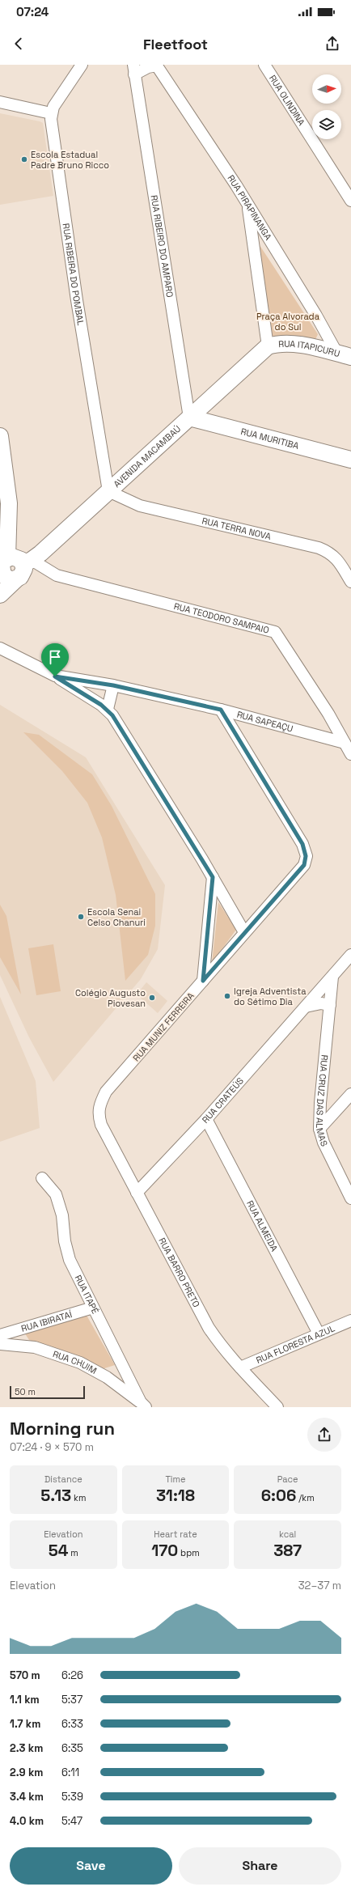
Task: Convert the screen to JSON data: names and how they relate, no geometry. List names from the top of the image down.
{
  "streets": {
    "street": [
      "RUA OLINDINA",
      "RUA PIRAPINANGA",
      "RUA RIBEIRO DO AMPARO",
      "RUA RIBEIRA DO POMBAL",
      "RUA ITAPICURU",
      "RUA MURITIBA",
      "AVENIDA MACAMBAÚ",
      "RUA TERRA NOVA",
      "RUA TEODORO SAMPAIO",
      "RUA SAPEAÇU",
      "RUA MUNIZ FERREIRA",
      "RUA CRUZ DAS ALMAS",
      "RUA CRATEÚS",
      "RUA ALMEIDA",
      "RUA BARRO PRETO",
      "RUA ITAPÉ",
      "RUA IBIRATAÍ",
      "RUA FLORESTA AZUL",
      "RUA CHUIM"
    ]
  },
  "crossings": [
    ["RUA PIRAPINANGA", "RUA RIBEIRO DO AMPARO"],
    ["RUA PIRAPINANGA", "RUA ITAPICURU"],
    ["RUA RIBEIRO DO AMPARO", "RUA MURITIBA"],
    ["RUA RIBEIRO DO AMPARO", "AVENIDA MACAMBAÚ"],
    ["RUA RIBEIRA DO POMBAL", "AVENIDA MACAMBAÚ"],
    ["RUA RIBEIRA DO POMBAL", "RUA TERRA NOVA"],
    ["RUA ITAPICURU", "AVENIDA MACAMBAÚ"],
    ["RUA MURITIBA", "AVENIDA MACAMBAÚ"],
    ["AVENIDA MACAMBAÚ", "RUA TERRA NOVA"],
    ["AVENIDA MACAMBAÚ", "RUA TEODORO SAMPAIO"],
    ["RUA TEODORO SAMPAIO", "RUA SAPEAÇU"],
    ["RUA SAPEAÇU", "RUA MUNIZ FERREIRA"],
    ["RUA MUNIZ FERREIRA", "RUA BARRO PRETO"],
    ["RUA CRUZ DAS ALMAS", "RUA CRATEÚS"],
    ["RUA CRATEÚS", "RUA ALMEIDA"],
    ["RUA CRATEÚS", "RUA BARRO PRETO"],
    ["RUA ALMEIDA", "RUA FLORESTA AZUL"],
    ["RUA BARRO PRETO", "RUA FLORESTA AZUL"],
    ["RUA ITAPÉ", "RUA IBIRATAÍ"],
    ["RUA ITAPÉ", "RUA CHUIM"]
  ],
  "parks": ["Praça Alvorada do Sul"],
  "places": [
    "Escola Estadual Padre Bruno Ricco",
    "Escola Senai Celso Chanuri",
    "Igreja Adventista do Sétimo Dia",
    "Colégio Augusto Piovesan"
  ],
  "scale_bar": "50 m",
  "north": "right",
  "page": {
    "status": "07:24",
    "header": "Fleetfoot",
    "scale": "50 m",
    "heading": ["Morning run", "07:24 · 9 × 570 m"],
    "stats": [
      ["Distance", "5.13 km"],
      ["Time", "31:18"],
      ["Pace", "6:06 /km"],
      ["Elevation", "54 m"],
      ["Heart rate", "170 bpm"],
      ["kcal", "387"]
    ],
    "chart": ["Elevation", "32–37 m"],
    "list": [
      {
        "name": "570 m",
        "note": "6:26"
      },
      {
        "name": "1.1 km",
        "note": "5:37"
      },
      {
        "name": "1.7 km",
        "note": "6:33"
      },
      {
        "name": "2.3 km",
        "note": "6:35"
      },
      {
        "name": "2.9 km",
        "note": "6:11"
      },
      {
        "name": "3.4 km",
        "note": "5:39"
      },
      {
        "name": "4.0 km",
        "note": "5:47"
      }
    ],
    "buttons": ["Save", "Share"]
  }
}
